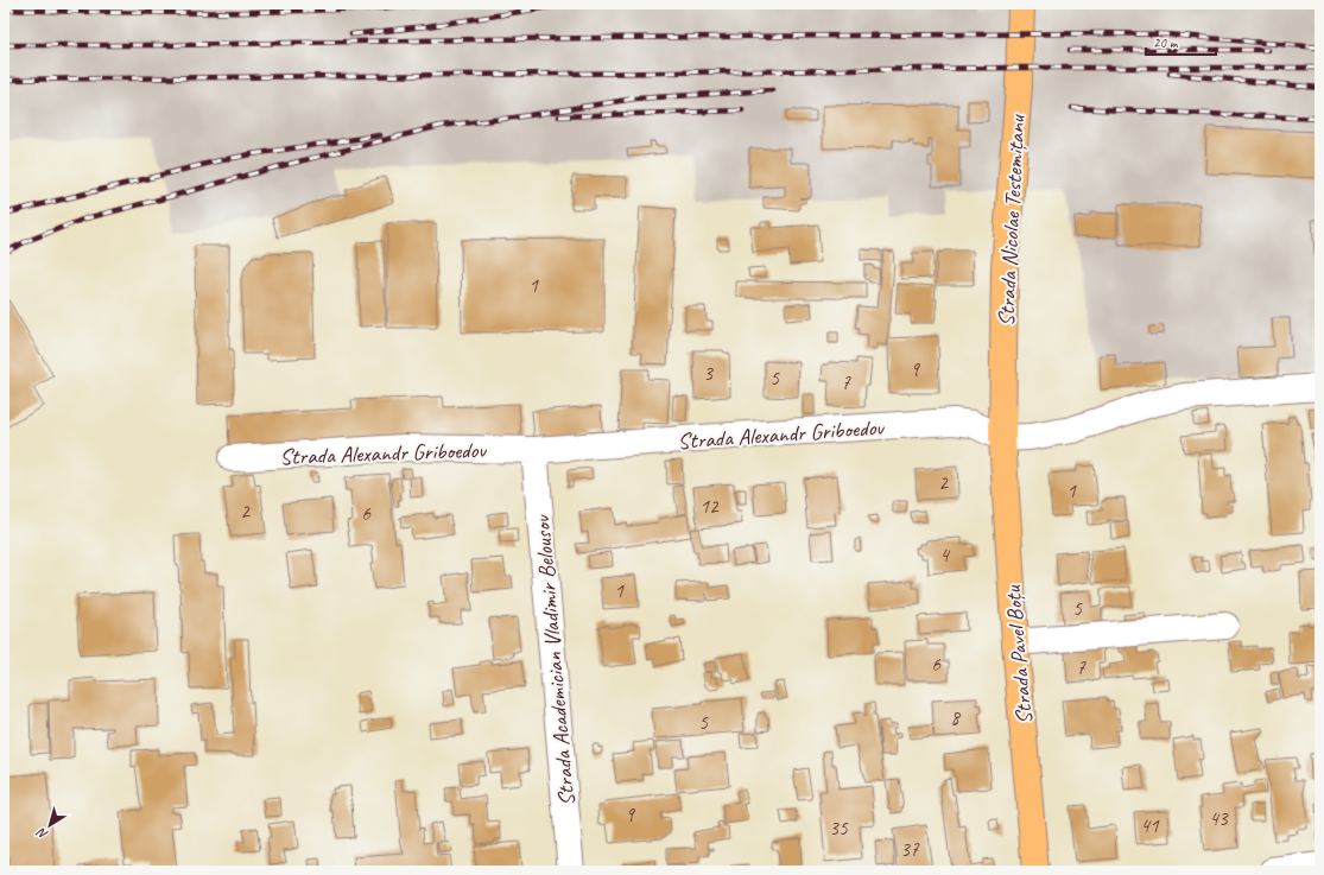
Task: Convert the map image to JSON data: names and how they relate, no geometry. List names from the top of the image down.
{
  "streets": {
    "main road": ["Strada Nicolae Testemițanu", "Strada Pavel Boțu"],
    "street": ["Strada Alexandr Griboedov", "Strada Academician Vladimir Belousov"]
  },
  "crossings": [
    ["Strada Nicolae Testemițanu", "Strada Alexandr Griboedov"],
    ["Strada Nicolae Testemițanu", "Strada Pavel Boțu"],
    ["Strada Alexandr Griboedov", "Strada Pavel Boțu"],
    ["Strada Alexandr Griboedov", "Strada Academician Vladimir Belousov"]
  ],
  "house_numbers": [
    "1",
    "9",
    "3",
    "5",
    "7",
    "2",
    "1",
    "12",
    "2",
    "6",
    "4",
    "1",
    "5",
    "6",
    "7",
    "8",
    "5",
    "9",
    "43",
    "41",
    "35",
    "37"
  ],
  "scale_bar": "20 m",
  "north": "bottom left"
}
